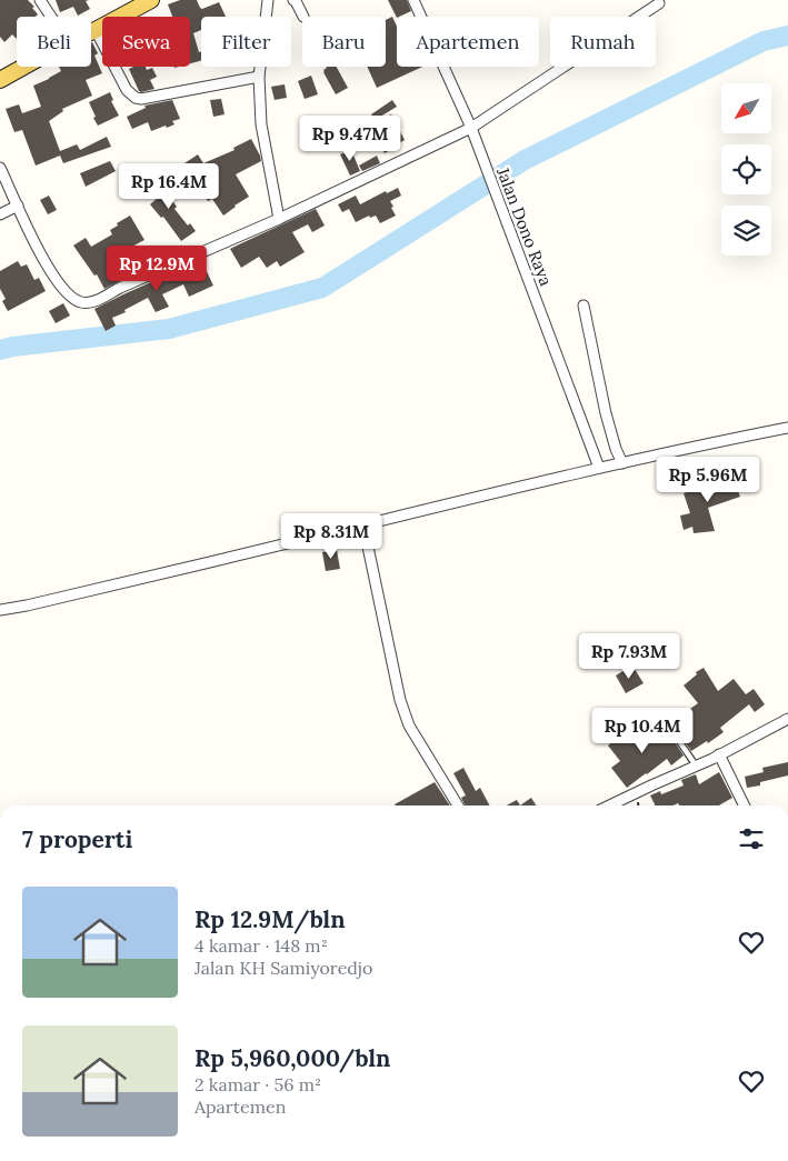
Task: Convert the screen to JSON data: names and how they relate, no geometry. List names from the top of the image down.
{
  "streets": {
    "street": ["Jalan Dono Raya"]
  },
  "north": "bottom left",
  "page": {
    "chip": [
      "Beli",
      "Sewa",
      "Filter",
      "Baru",
      "Apartemen",
      "Rumah"
    ],
    "price": [
      "Rp 9.47M",
      "Rp 16.4M",
      "Rp 12.9M",
      "Rp 5.96M",
      "Rp 8.31M",
      "Rp 7.93M",
      "Rp 10.4M"
    ],
    "heading": "7 properti",
    "list": [
      {
        "name": "Rp 12.9M/bln",
        "note": "4 kamar · 148 m² · Jalan KH Samiyoredjo"
      },
      {
        "name": "Rp 5,960,000/bln",
        "note": "2 kamar · 56 m² · Apartemen"
      }
    ]
  }
}
